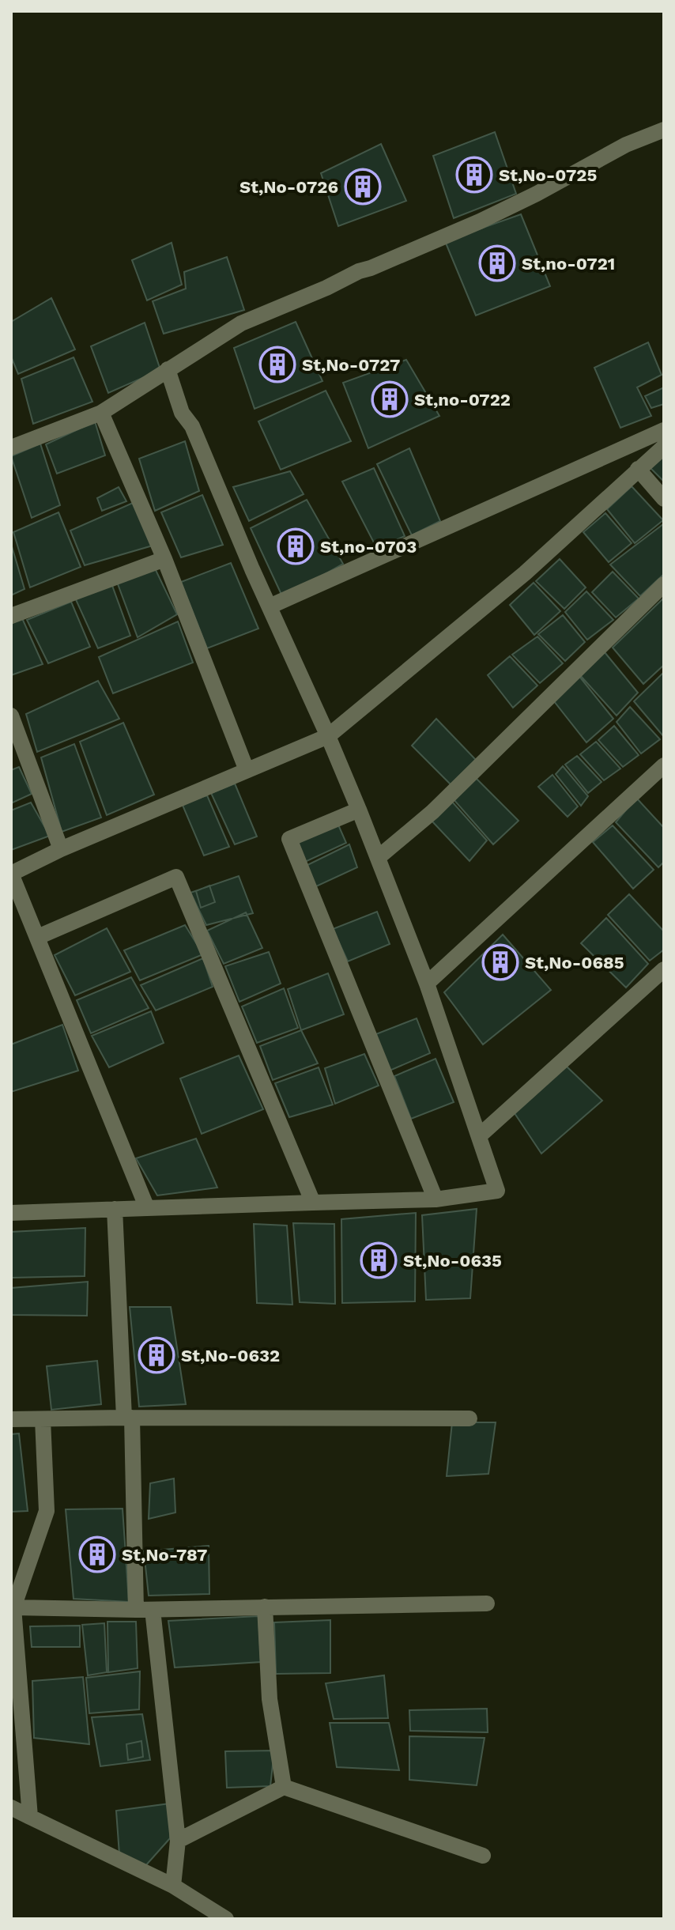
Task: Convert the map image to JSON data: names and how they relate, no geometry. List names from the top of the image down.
{
  "places": {
    "building": [
      "St,No-0725",
      "St,No-0726",
      "St,no-0721",
      "St,No-0727",
      "St,no-0722",
      "St,no-0703",
      "St,No-0685",
      "St,No-0635",
      "St,No-0632",
      "St,No-787"
    ]
  }
}
